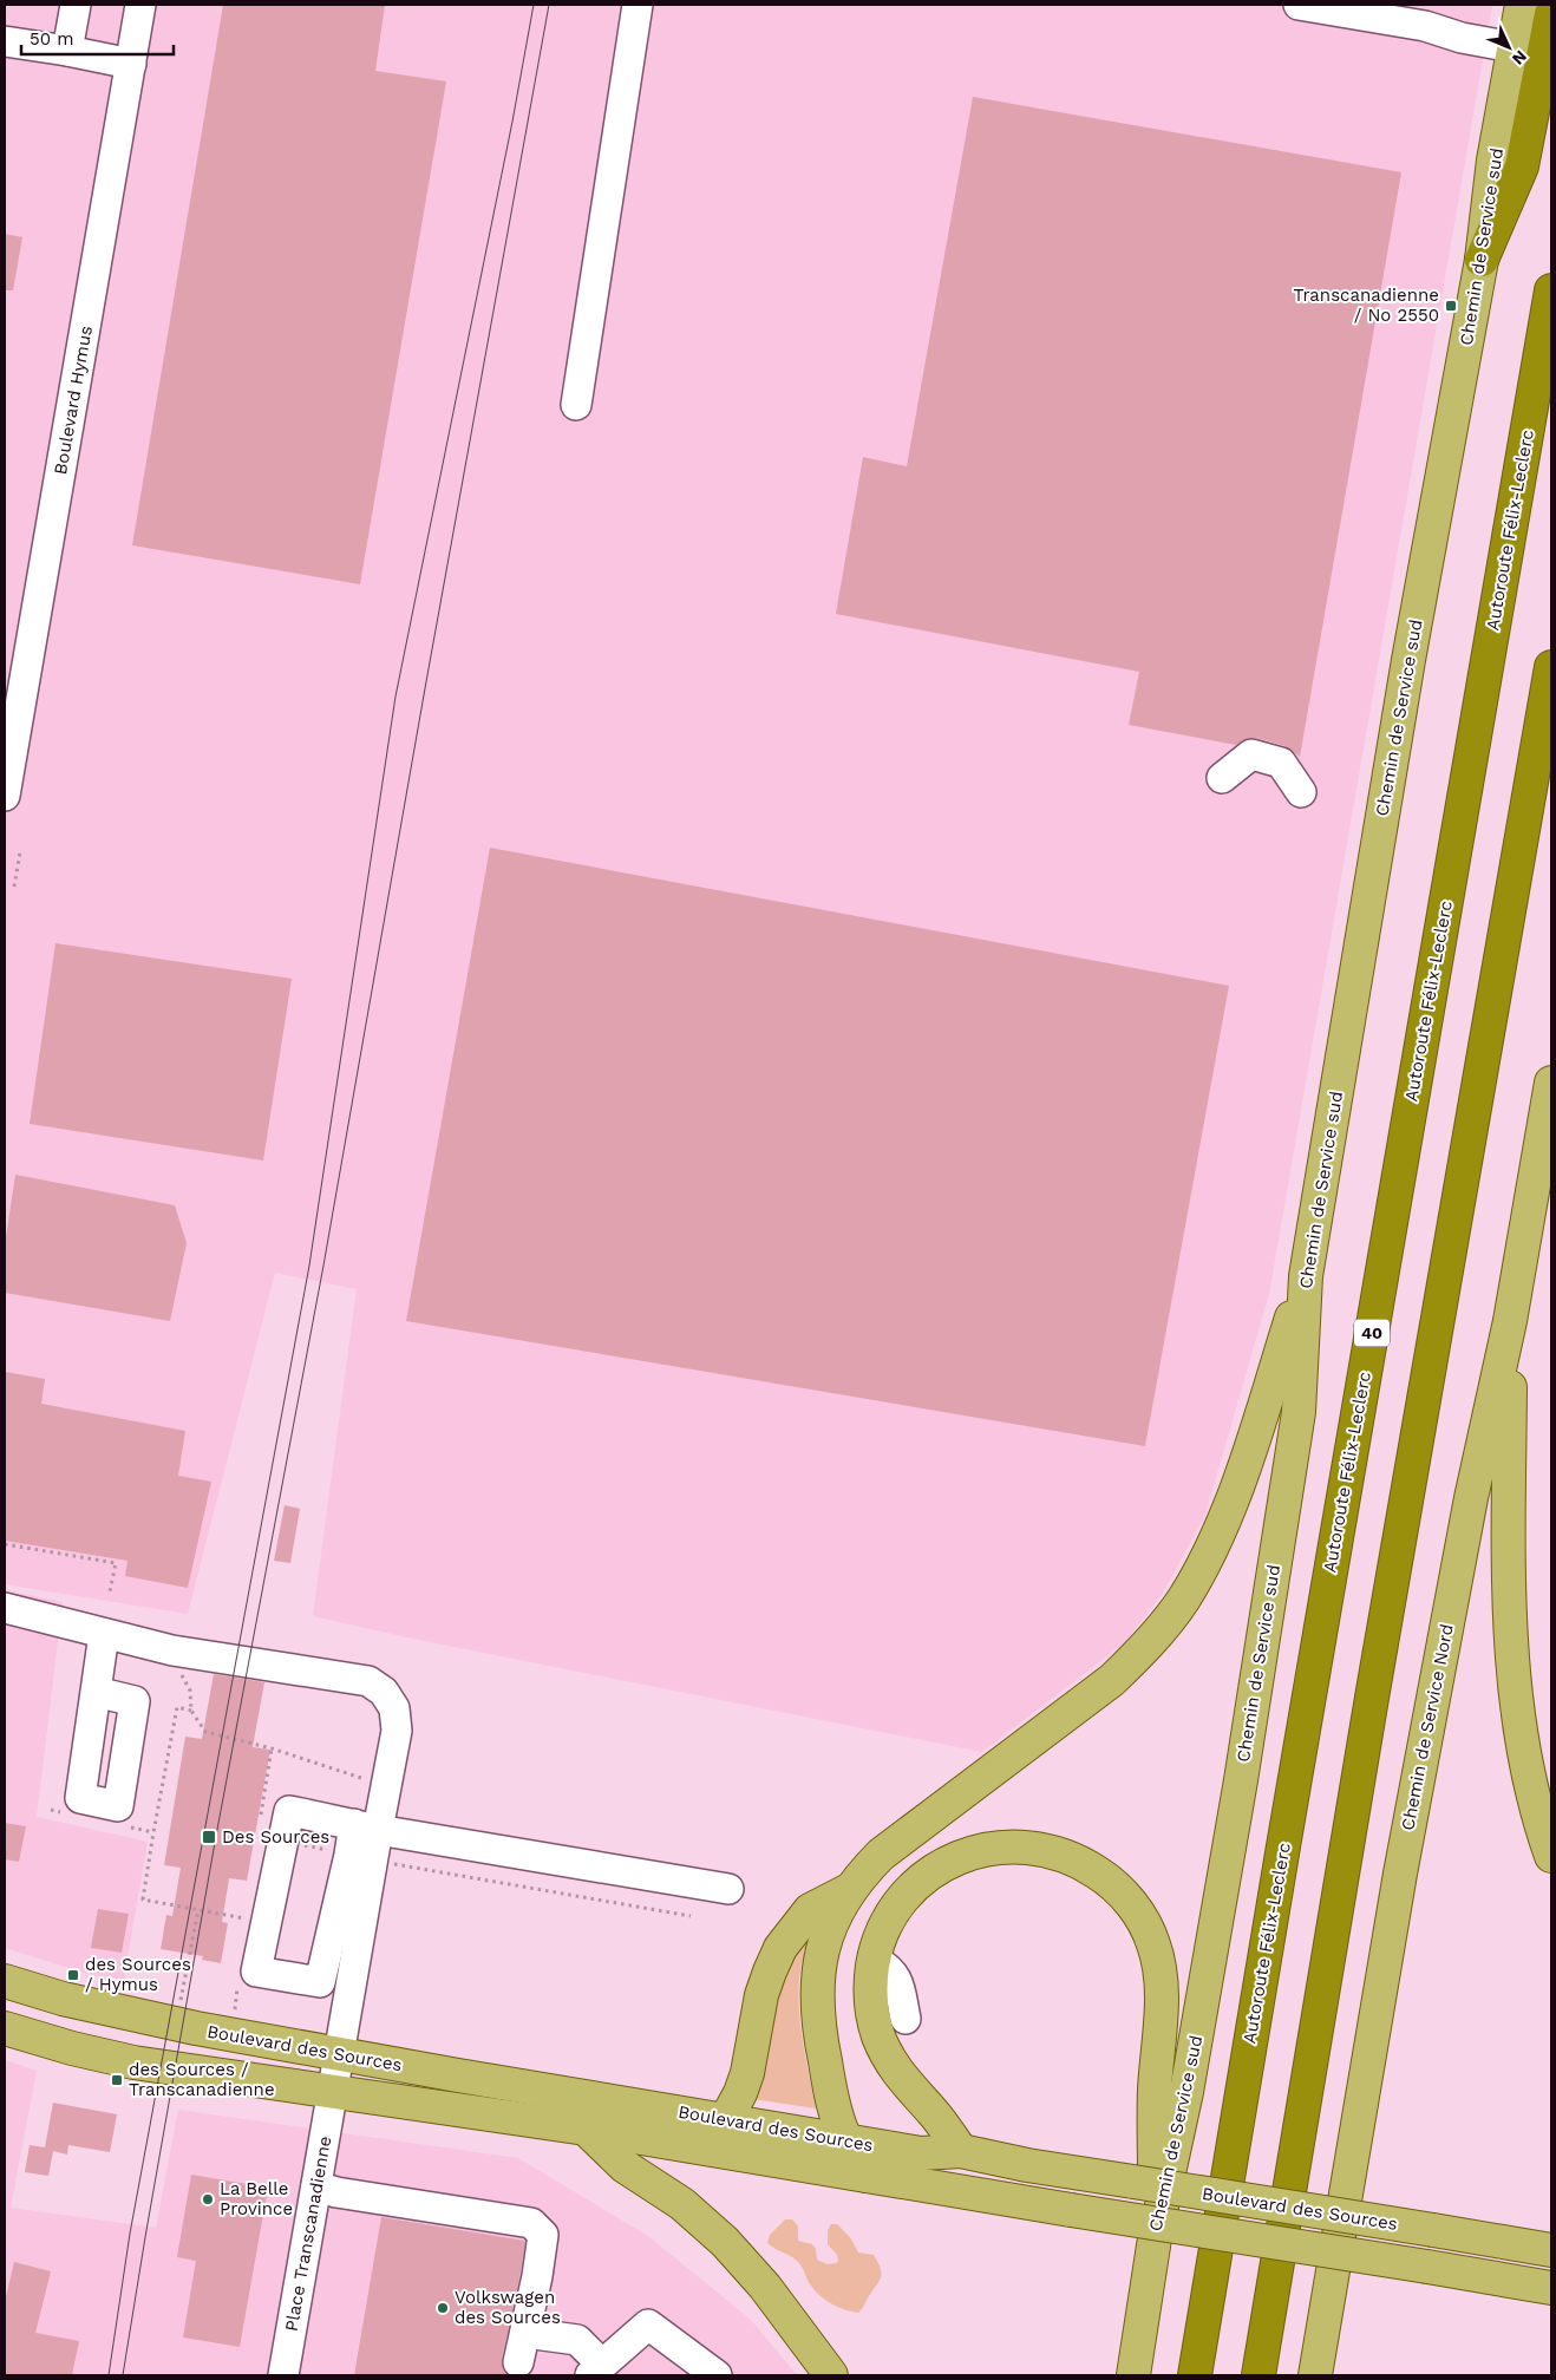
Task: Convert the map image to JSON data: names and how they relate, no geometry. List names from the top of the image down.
{
  "streets": {
    "highway": ["Autoroute Félix-Leclerc", "40"],
    "main road": ["Chemin de Service sud", "Chemin de Service Nord", "Boulevard des Sources"],
    "street": ["Boulevard Hymus", "Place Transcanadienne"]
  },
  "crossings": [
    ["Boulevard des Sources", "Place Transcanadienne"]
  ],
  "places": {
    "transit": [
      "Transcanadienne / No 2550",
      "Des Sources",
      "des Sources / Hymus",
      "des Sources / Transcanadienne"
    ],
    "other": ["La Belle Province", "Volkswagen des Sources"]
  },
  "scale_bar": "50 m",
  "north": "bottom right"
}
